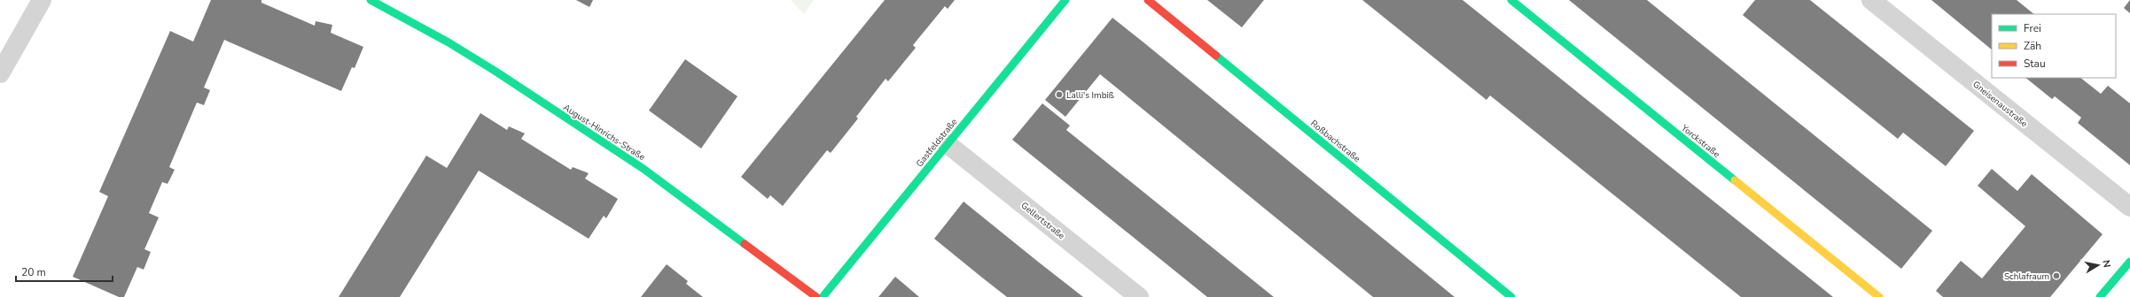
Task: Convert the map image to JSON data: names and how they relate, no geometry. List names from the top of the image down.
{
  "streets": {
    "street": [
      "Gneisenaustraße",
      "August-Hinrichs-Straße",
      "Roßbachstraße",
      "Yorckstraße",
      "Gastfeldstraße",
      "Gellertstraße"
    ]
  },
  "crossings": [
    ["Gastfeldstraße", "Gellertstraße"]
  ],
  "places": ["Lalli's Imbiß", "Schlafraum"],
  "legend": ["Frei", "Zäh", "Stau"],
  "scale_bar": "20 m",
  "north": "right"
}
